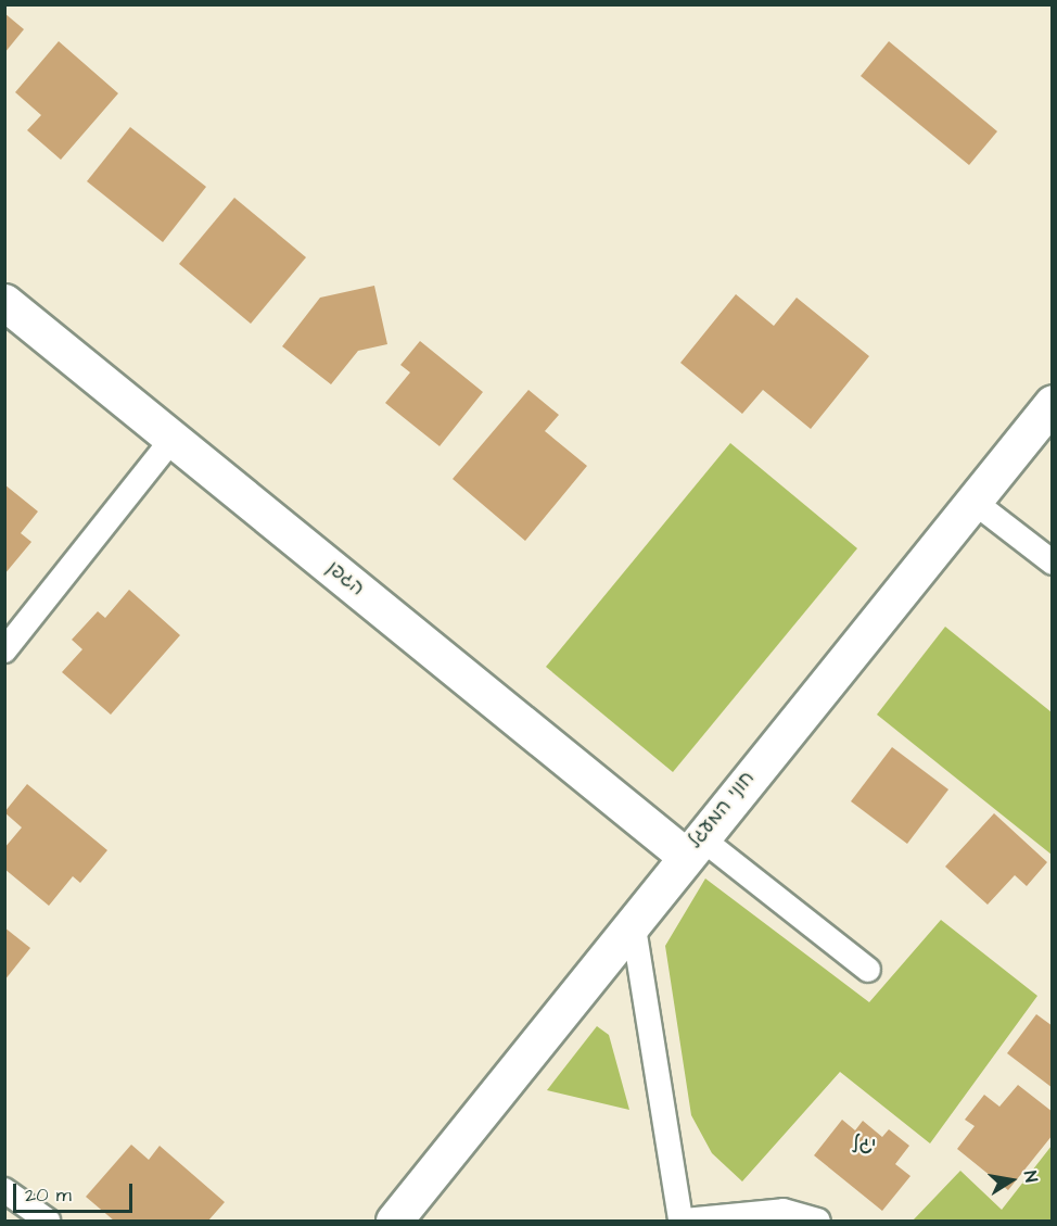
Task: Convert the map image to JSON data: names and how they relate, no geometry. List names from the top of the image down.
{
  "streets": {
    "street": ["הגפן", "חוני המעגל"]
  },
  "crossings": [
    ["הגפן", "חוני המעגל"]
  ],
  "districts": ["יגל"],
  "scale_bar": "20 m",
  "north": "right"
}
